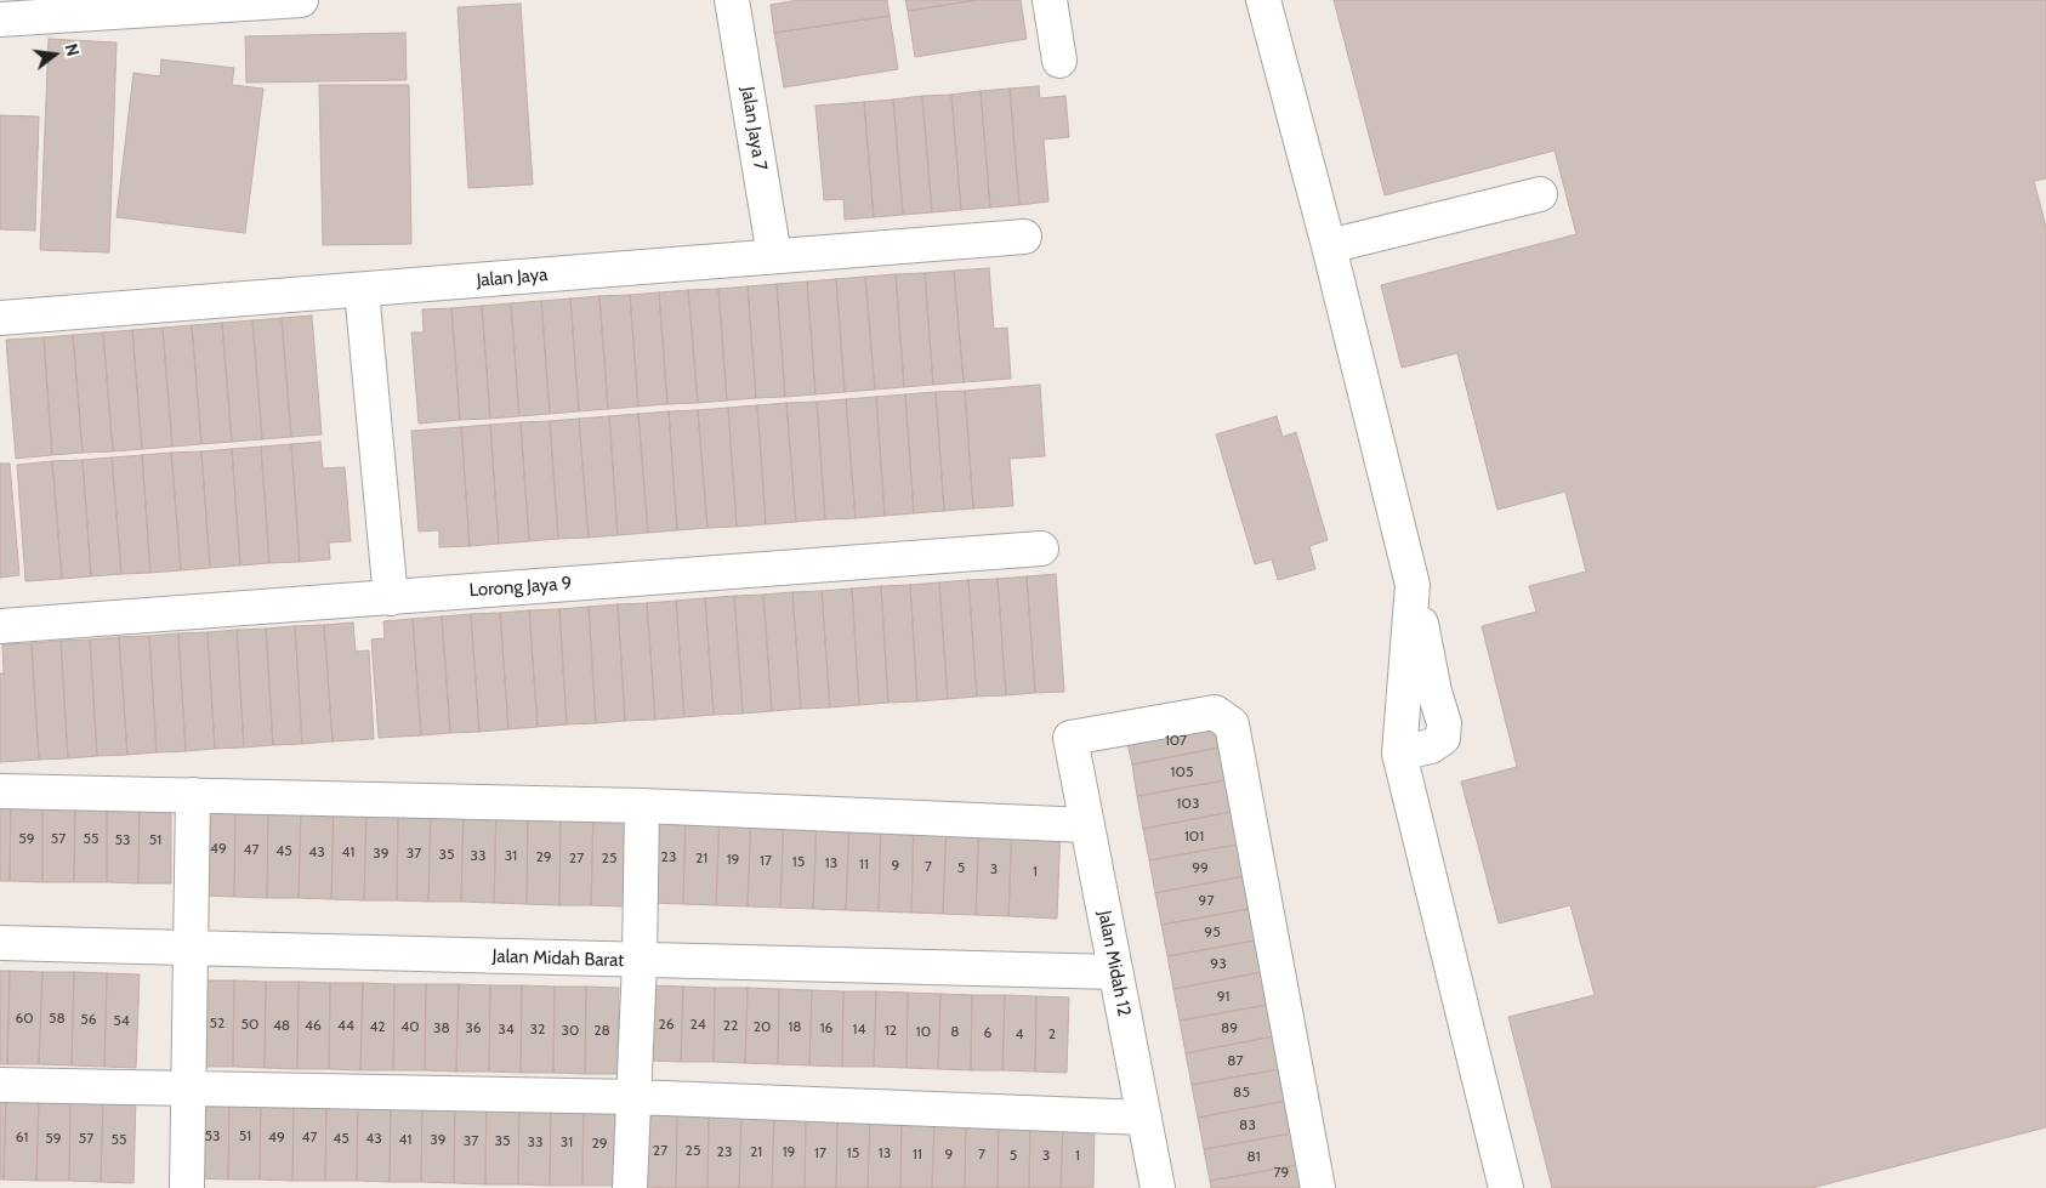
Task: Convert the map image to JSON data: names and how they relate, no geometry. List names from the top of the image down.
{
  "streets": {
    "street": [
      "Jalan Jaya 7",
      "Jalan Jaya",
      "Lorong Jaya 9",
      "Jalan Midah Barat",
      "Jalan Midah 12"
    ]
  },
  "crossings": [
    ["Jalan Jaya 7", "Jalan Jaya"],
    ["Jalan Midah Barat", "Jalan Midah 12"]
  ],
  "house_numbers": [
    "107",
    "105",
    "103",
    "101",
    "59",
    "57",
    "55",
    "53",
    "51",
    "49",
    "47",
    "45",
    "43",
    "41",
    "39",
    "37",
    "35",
    "33",
    "31",
    "29",
    "23",
    "27",
    "25",
    "21",
    "19",
    "17",
    "15",
    "13",
    "11",
    "9",
    "7",
    "5",
    "99",
    "3",
    "1",
    "97",
    "95",
    "93",
    "91",
    "60",
    "58",
    "56",
    "54",
    "52",
    "50",
    "26",
    "24",
    "48",
    "46",
    "44",
    "22",
    "42",
    "40",
    "20",
    "18",
    "38",
    "36",
    "16",
    "89",
    "34",
    "32",
    "14",
    "30",
    "28",
    "12",
    "10",
    "8",
    "6",
    "4",
    "2",
    "87",
    "85",
    "83",
    "53",
    "51",
    "61",
    "49",
    "47",
    "59",
    "57",
    "45",
    "43",
    "55",
    "41",
    "39",
    "37",
    "35",
    "33",
    "31",
    "29",
    "27",
    "25",
    "23",
    "21",
    "19",
    "17",
    "15",
    "13",
    "11",
    "9",
    "7",
    "5",
    "3",
    "1",
    "81",
    "79"
  ],
  "north": "right"
}
